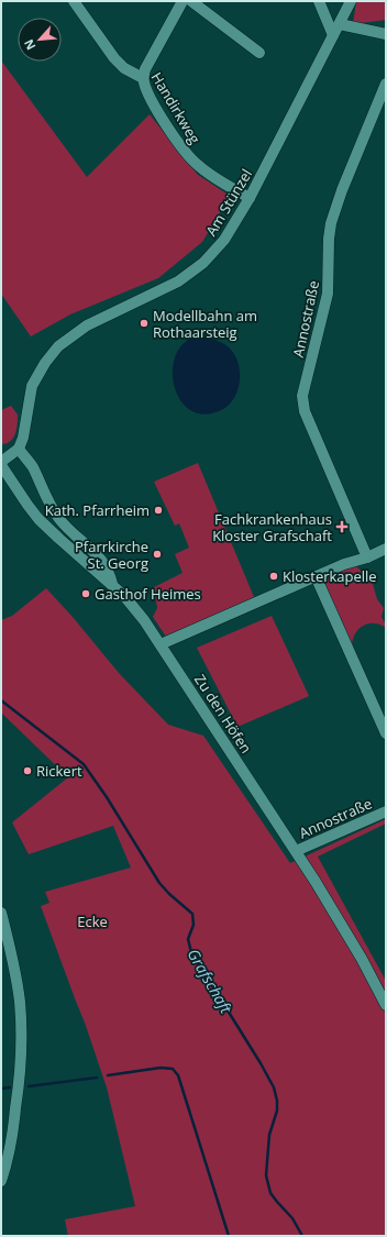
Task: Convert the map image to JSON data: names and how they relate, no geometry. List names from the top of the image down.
{
  "streets": {
    "street": [
      "Handirkweg",
      "Am Stünzel",
      "Annostraße",
      "Zu den Höfen"
    ]
  },
  "crossings": [
    ["Handirkweg", "Am Stünzel"],
    ["Annostraße", "Zu den Höfen"]
  ],
  "water": ["Grafschaft"],
  "parks": ["Ecke"],
  "places": {
    "other": [
      "Modellbahn am Rothaarsteig",
      "Kath. Pfarrheim",
      "Pfarrkirche St. Georg",
      "Klosterkapelle",
      "Gasthof Heimes",
      "Rickert"
    ],
    "health": ["Fachkrankenhaus Kloster Grafschaft"]
  },
  "north": "bottom left"
}
